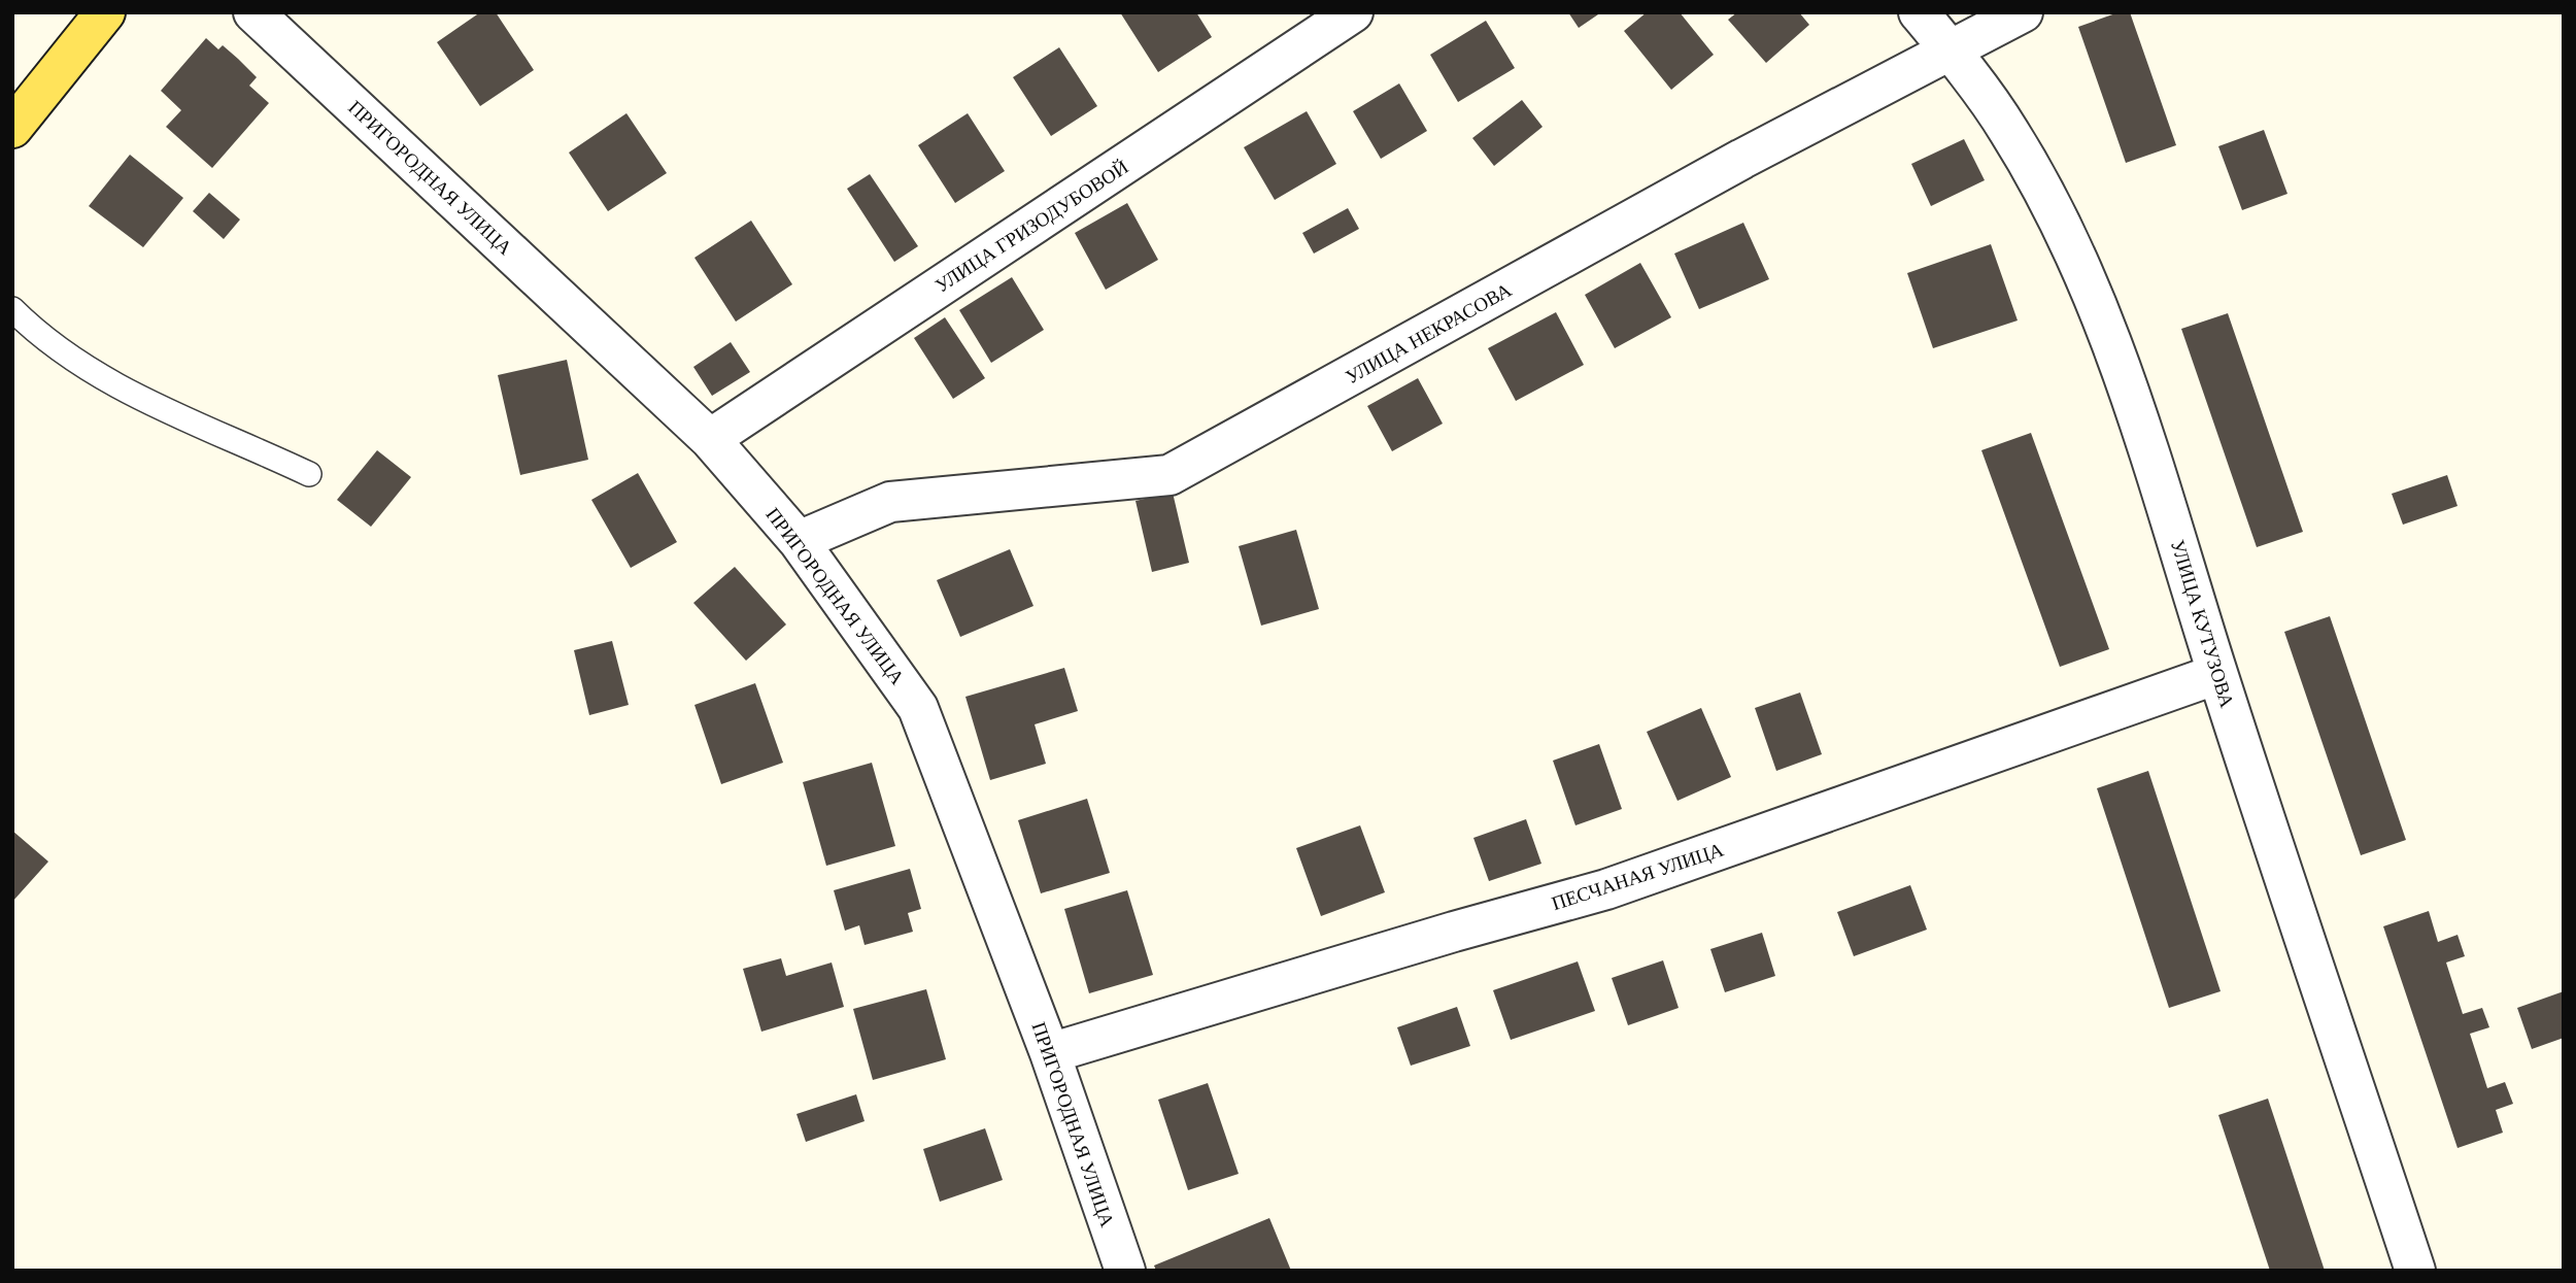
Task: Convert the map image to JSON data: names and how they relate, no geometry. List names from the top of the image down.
{
  "streets": {
    "street": [
      "ПРИГОРОДНАЯ УЛИЦА",
      "УЛИЦА ГРИЗОДУБОВОЙ",
      "УЛИЦА НЕКРАСОВА",
      "УЛИЦА КУТУЗОВА",
      "ПЕСЧАНАЯ УЛИЦА"
    ]
  },
  "crossings": [
    ["ПРИГОРОДНАЯ УЛИЦА", "УЛИЦА ГРИЗОДУБОВОЙ"],
    ["ПРИГОРОДНАЯ УЛИЦА", "УЛИЦА НЕКРАСОВА"],
    ["ПРИГОРОДНАЯ УЛИЦА", "ПЕСЧАНАЯ УЛИЦА"],
    ["УЛИЦА НЕКРАСОВА", "УЛИЦА КУТУЗОВА"],
    ["УЛИЦА КУТУЗОВА", "ПЕСЧАНАЯ УЛИЦА"]
  ]
}
